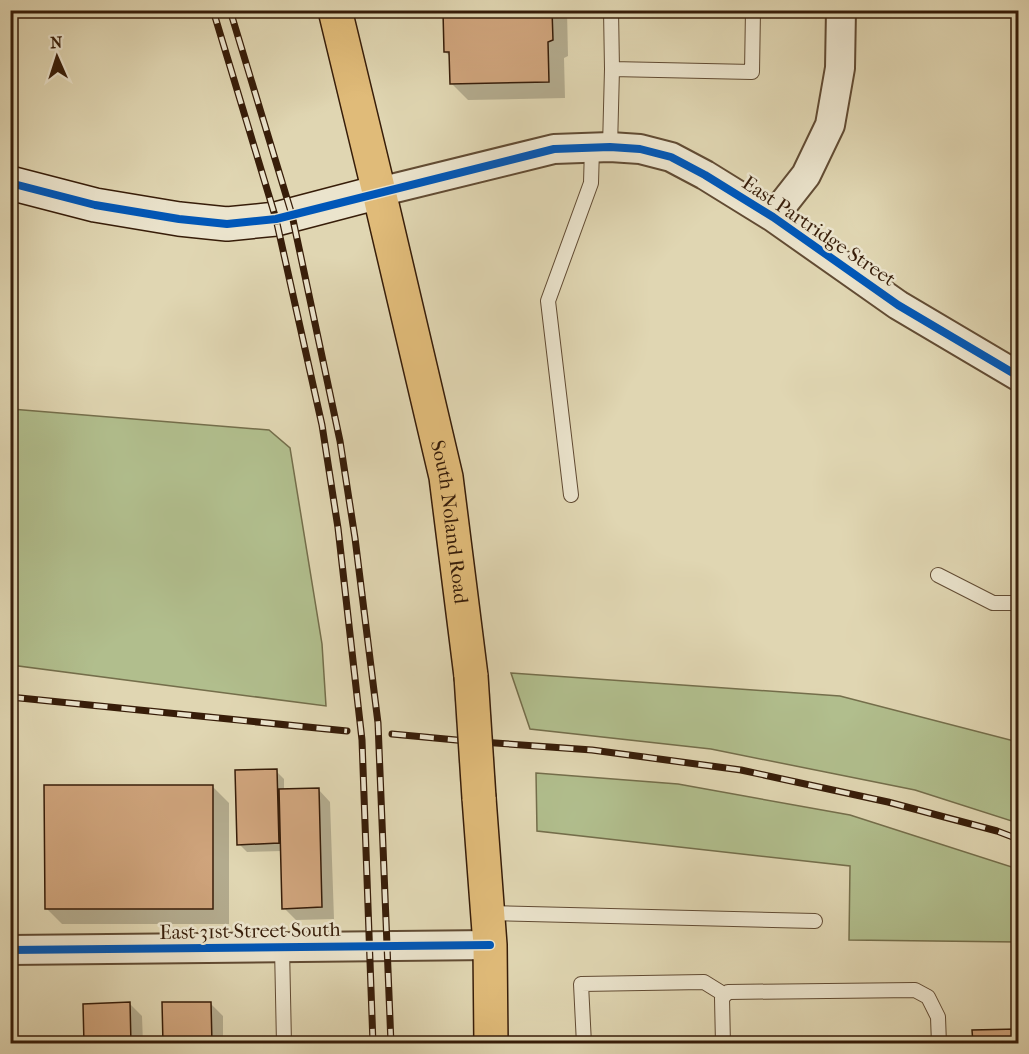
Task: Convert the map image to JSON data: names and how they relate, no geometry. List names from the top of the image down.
{
  "streets": {
    "main road": ["South Noland Road"],
    "street": ["East Partridge Street", "East 31st Street South"]
  },
  "crossings": [
    ["East Partridge Street", "South Noland Road"],
    ["South Noland Road", "East 31st Street South"]
  ],
  "north": "top"
}
